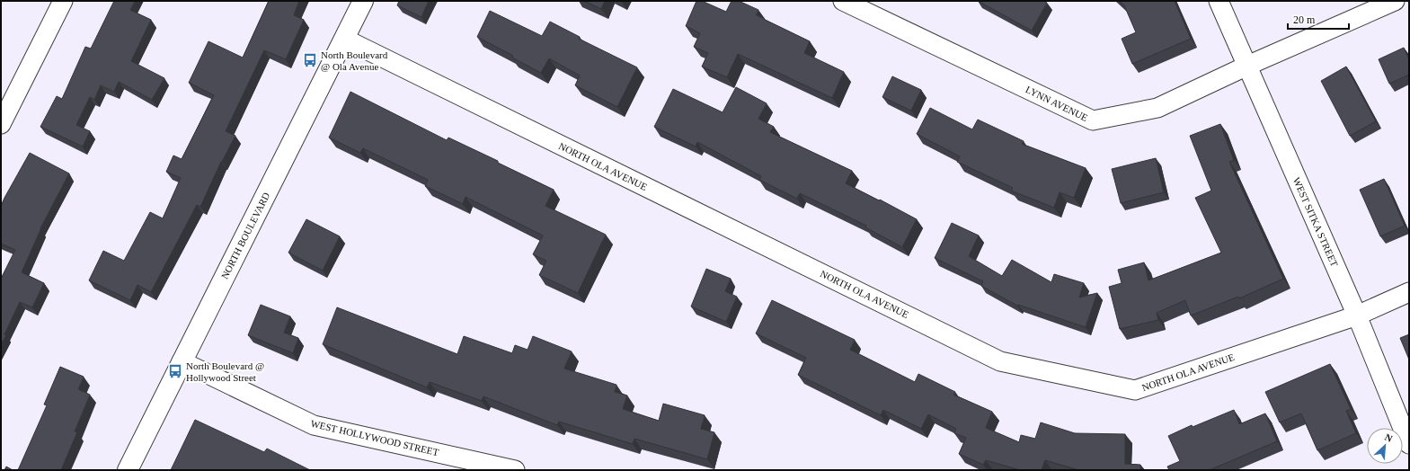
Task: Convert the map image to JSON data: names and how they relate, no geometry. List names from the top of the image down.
{
  "streets": {
    "street": [
      "LYNN AVENUE",
      "NORTH OLA AVENUE",
      "WEST SITKA STREET",
      "NORTH BOULEVARD",
      "WEST HOLLYWOOD STREET"
    ]
  },
  "crossings": [
    ["LYNN AVENUE", "WEST SITKA STREET"],
    ["NORTH OLA AVENUE", "WEST SITKA STREET"],
    ["NORTH OLA AVENUE", "NORTH BOULEVARD"],
    ["NORTH BOULEVARD", "WEST HOLLYWOOD STREET"]
  ],
  "places": {
    "bus stop": ["North Boulevard @ Ola Avenue", "North Boulevard @ Hollywood Street"]
  },
  "scale_bar": "20 m",
  "north": "top right"
}
